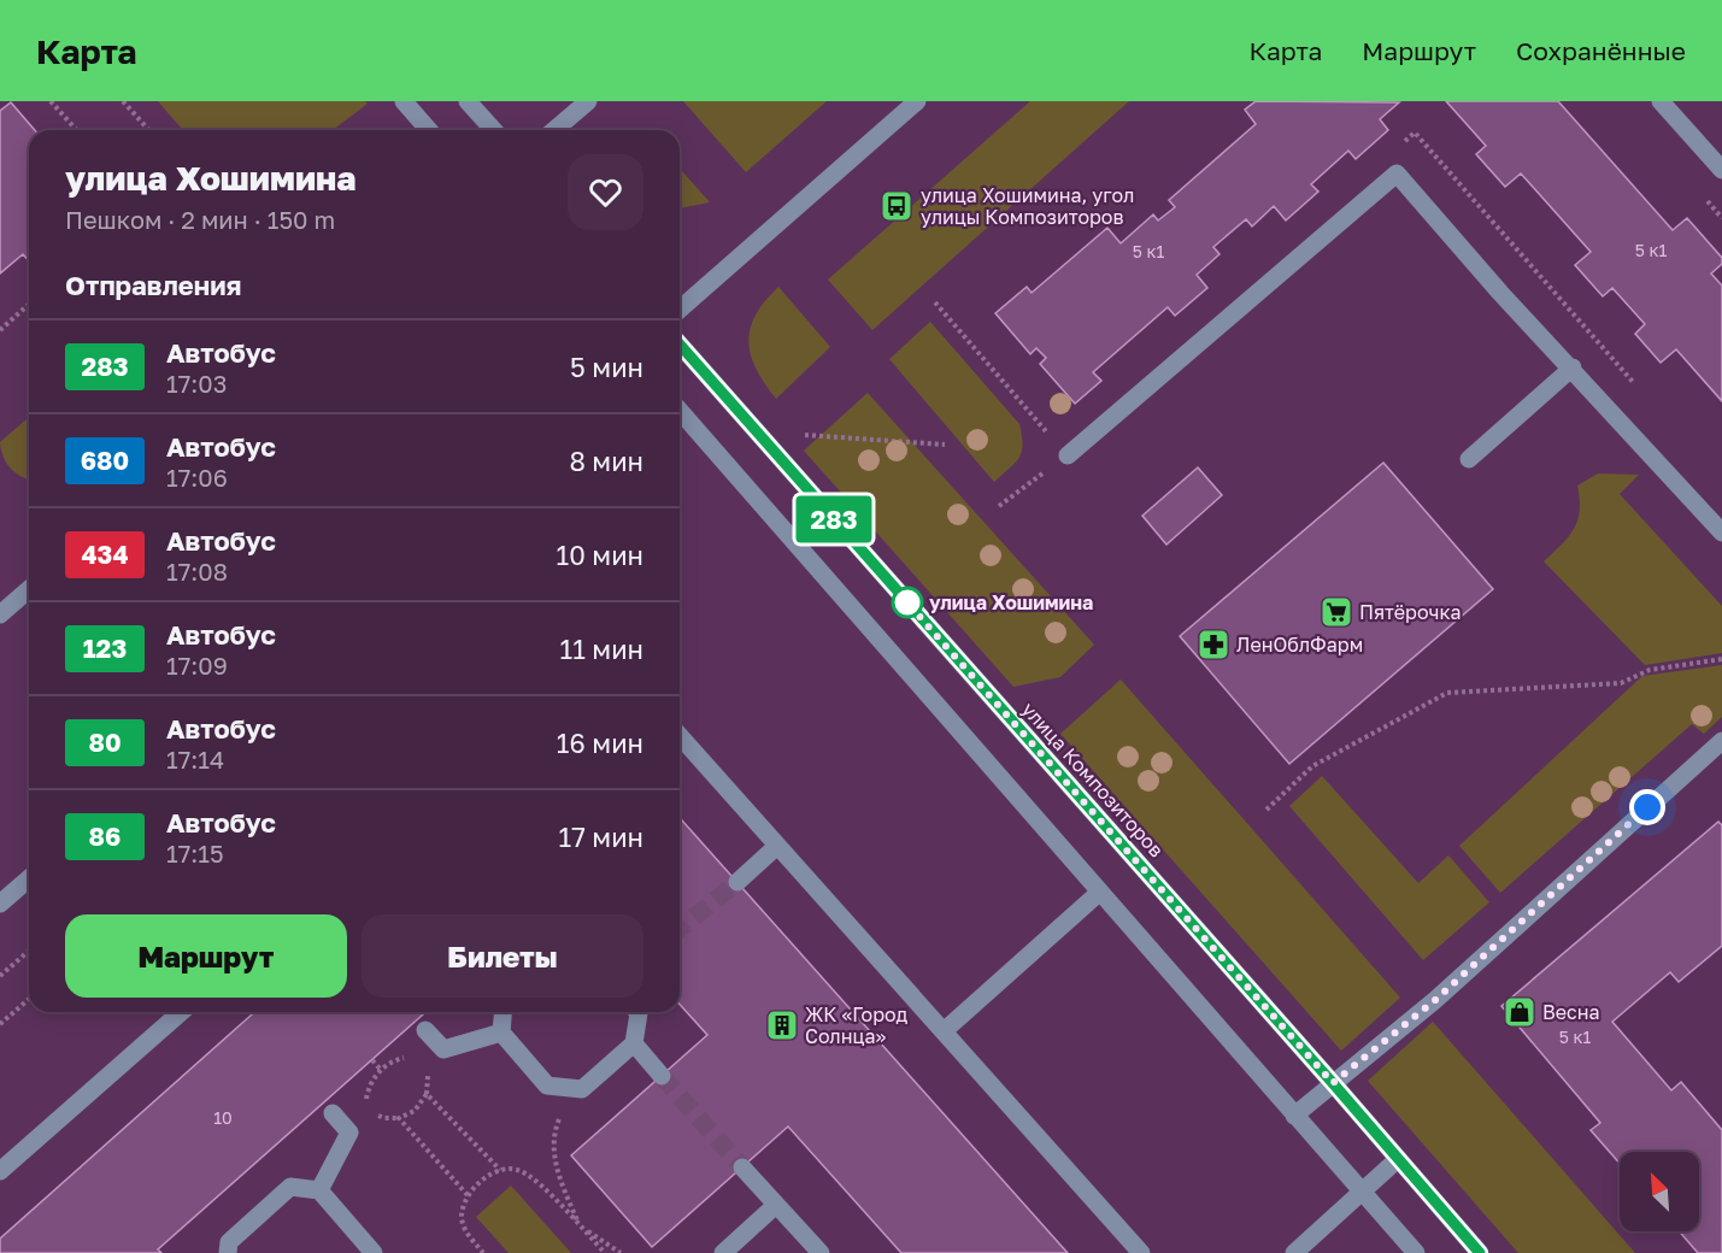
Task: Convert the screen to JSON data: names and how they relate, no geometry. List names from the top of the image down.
{
  "streets": {
    "street": ["улица Композиторов"]
  },
  "places": {
    "bus stop": ["улица Хошимина, угол улицы Композиторов"],
    "other": ["улица Хошимина"],
    "supermarket": ["Пятёрочка"],
    "pharmacy": ["ЛенОблФарм"],
    "shop": ["Весна"],
    "building": ["ЖК «Город Солнца»"]
  },
  "lines": ["bus line 283"],
  "house_numbers": [
    "5 к1",
    "5 к1",
    "5 к1",
    "10"
  ],
  "north": "top left",
  "page": {
    "header": "Карта",
    "nav": ["Карта", "Маршрут", "Сохранённые"],
    "on_map": "283",
    "heading": [
      ["улица Хошимина", "Пешком · 2 мин · 150 m"],
      "Отправления"
    ],
    "list": [
      {
        "mark": "283",
        "name": "Автобус",
        "note": "17:03",
        "value": "5 мин"
      },
      {
        "mark": "680",
        "name": "Автобус",
        "note": "17:06",
        "value": "8 мин"
      },
      {
        "mark": "434",
        "name": "Автобус",
        "note": "17:08",
        "value": "10 мин"
      },
      {
        "mark": "123",
        "name": "Автобус",
        "note": "17:09",
        "value": "11 мин"
      },
      {
        "mark": "80",
        "name": "Автобус",
        "note": "17:14",
        "value": "16 мин"
      },
      {
        "mark": "86",
        "name": "Автобус",
        "note": "17:15",
        "value": "17 мин"
      }
    ],
    "buttons": ["Маршрут", "Билеты"]
  }
}
